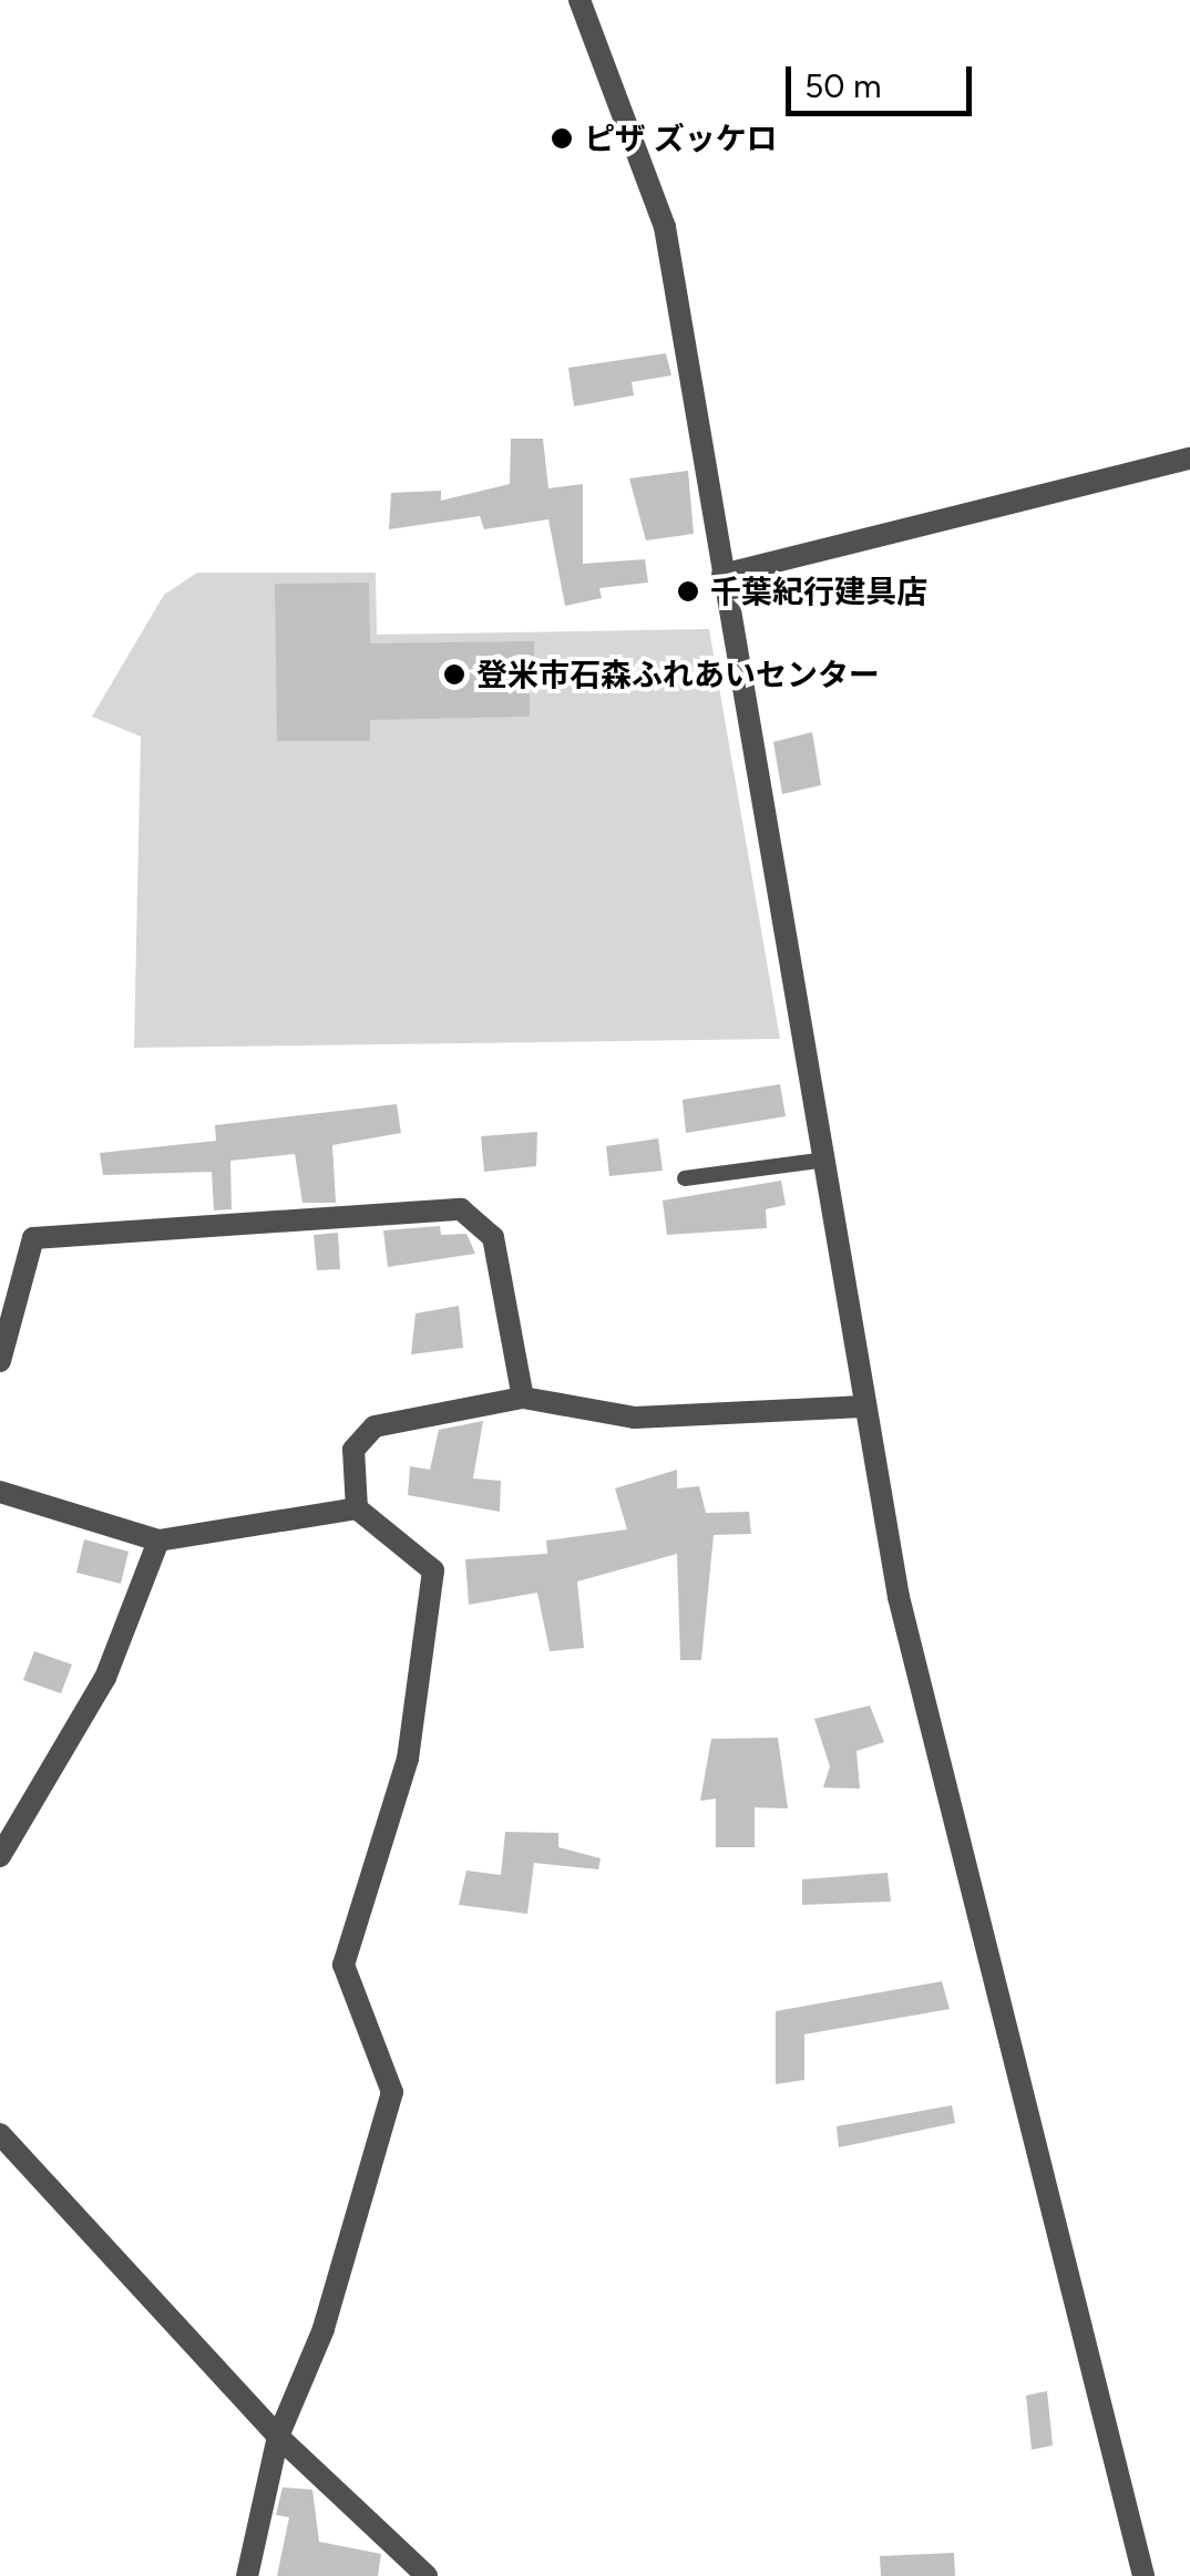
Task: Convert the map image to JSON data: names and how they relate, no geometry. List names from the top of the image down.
{
  "places": ["ピザ ズッケロ", "千葉紀行建具店", "登米市石森ふれあいセンター"],
  "scale_bar": "50 m"
}
